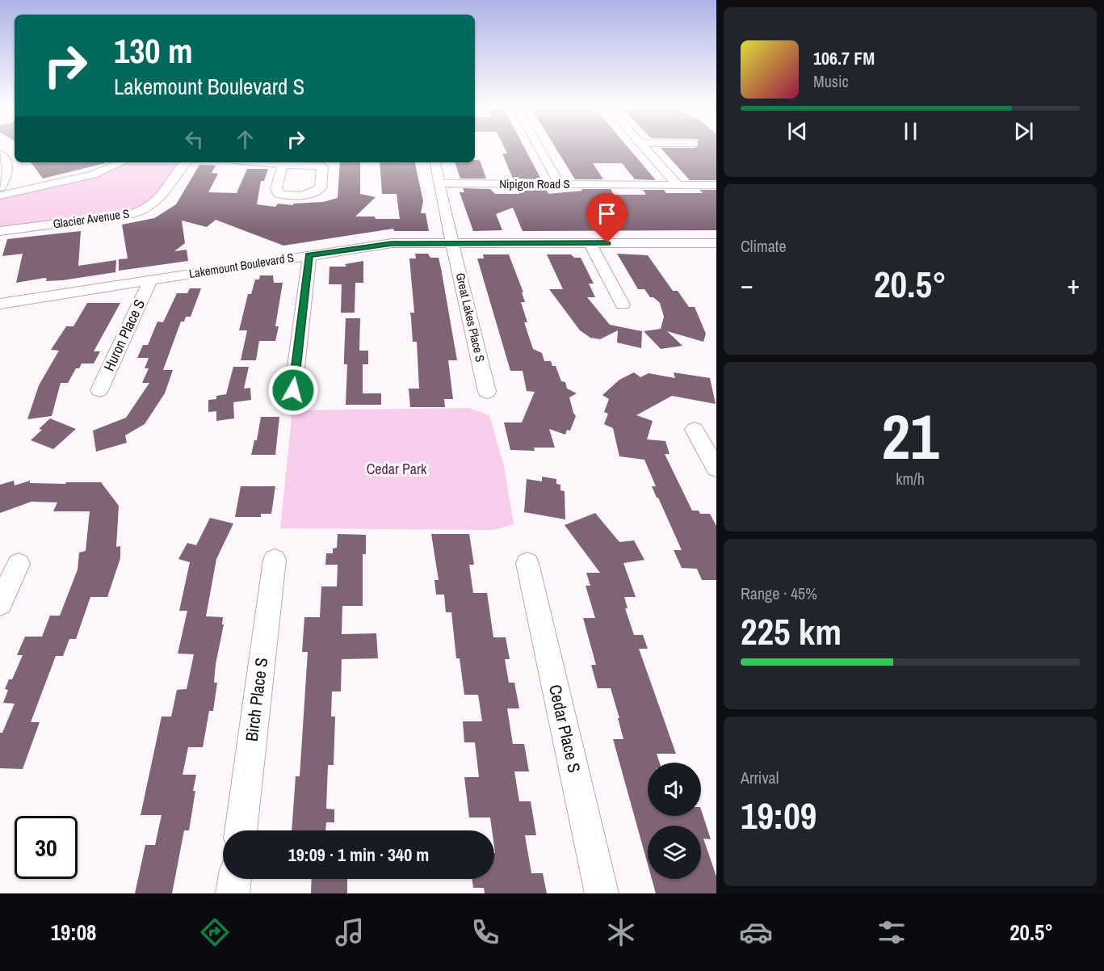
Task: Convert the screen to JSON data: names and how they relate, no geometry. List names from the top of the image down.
{
  "streets": {
    "street": [
      "Nipigon Road S",
      "Glacier Avenue S",
      "Lakemount Boulevard S",
      "Great Lakes Place S",
      "Huron Place S",
      "Birch Place S",
      "Cedar Place S"
    ]
  },
  "crossings": [
    ["Nipigon Road S", "Great Lakes Place S"],
    ["Lakemount Boulevard S", "Great Lakes Place S"],
    ["Lakemount Boulevard S", "Huron Place S"]
  ],
  "parks": ["Cedar Park"],
  "page": {
    "turn": ["130 m", "Lakemount Boulevard S"],
    "song": ["106.7 FM", "Music"],
    "tile": [
      "Climate",
      ["21", "km/h"],
      ["Range · 45%", "225 km"],
      ["Arrival", "19:09"]
    ],
    "heat": ["−", "20.5°", "+"],
    "limit": "30",
    "trip": "19:09 · 1 min · 340 m",
    "tabs": ["19:08", "20.5°"]
  }
}
